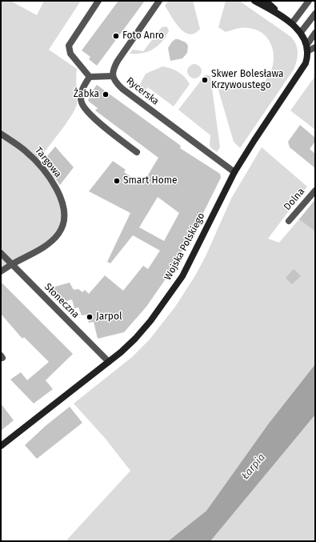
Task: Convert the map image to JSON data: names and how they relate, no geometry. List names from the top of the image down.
{
  "streets": {
    "street": [
      "Rycerska",
      "Targowa",
      "Dolna",
      "Wojska Polskiego",
      "Słoneczna"
    ]
  },
  "crossings": [
    ["Rycerska", "Wojska Polskiego"],
    ["Targowa", "Słoneczna"],
    ["Wojska Polskiego", "Słoneczna"]
  ],
  "water": ["Łarpia"],
  "places": [
    "Foto Anro",
    "Skwer Bolesława Krzywoustego",
    "Żabka",
    "Smart Home",
    "Jarpol"
  ]
}
